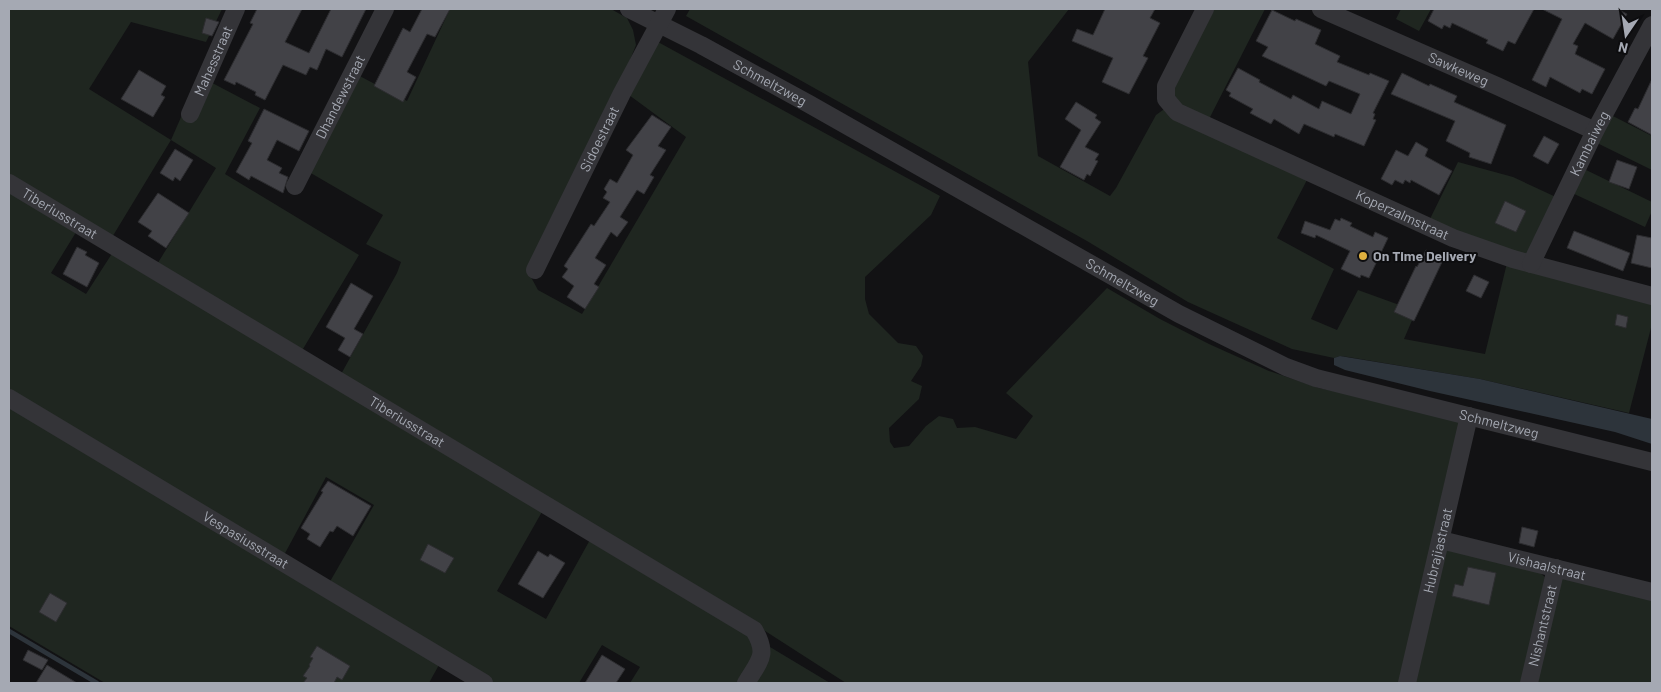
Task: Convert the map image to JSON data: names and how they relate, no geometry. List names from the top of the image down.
{
  "streets": {
    "street": [
      "Mahesstraat",
      "Sawkeweg",
      "Schmeltzweg",
      "Dhandewstraat",
      "Sidoestraat",
      "Kambaiweg",
      "Tiberiusstraat",
      "Koperzalmstraat",
      "Vespasiusstraat",
      "Hubrajiastraat",
      "Vishaalstraat",
      "Nishantstraat"
    ]
  },
  "crossings": [
    ["Sawkeweg", "Kambaiweg"],
    ["Schmeltzweg", "Sidoestraat"],
    ["Schmeltzweg", "Hubrajiastraat"],
    ["Kambaiweg", "Koperzalmstraat"],
    ["Hubrajiastraat", "Vishaalstraat"],
    ["Vishaalstraat", "Nishantstraat"]
  ],
  "places": ["On Time Delivery"],
  "north": "bottom"
}
